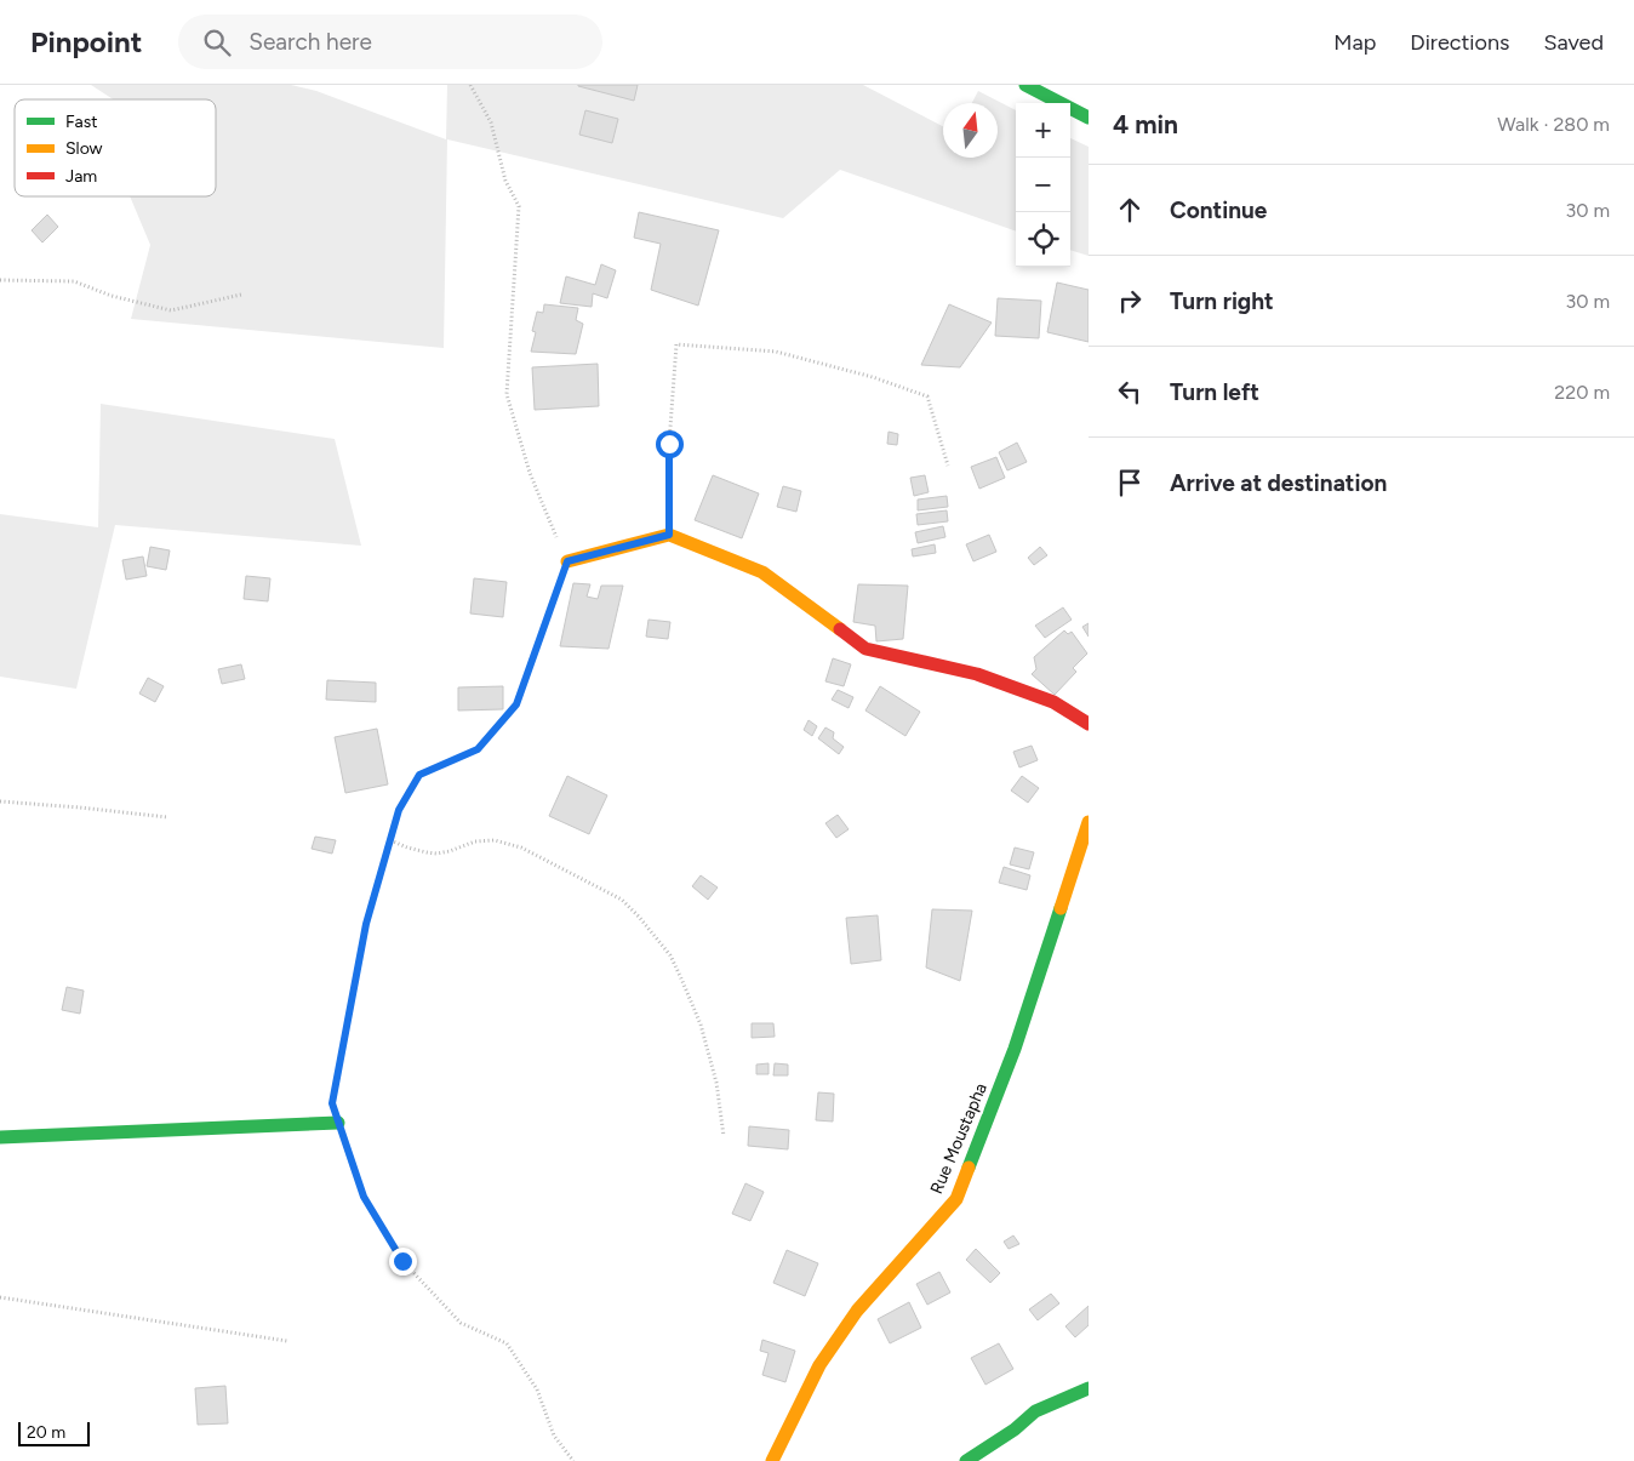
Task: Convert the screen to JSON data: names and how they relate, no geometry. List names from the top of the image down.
{
  "streets": {
    "street": ["Rue Moustapha"]
  },
  "legend": ["Fast", "Slow", "Jam"],
  "scale_bar": "20 m",
  "north": "top",
  "page": {
    "header": "Pinpoint",
    "search": "Search here",
    "nav": ["Map", "Directions", "Saved"],
    "heading": ["4 min", "Walk · 280 m"],
    "map_buttons": ["+", "−"],
    "list": [
      ["Continue", "30 m"],
      ["Turn right", "30 m"],
      ["Turn left", "220 m"],
      "Arrive at destination"
    ],
    "scale": "20 m"
  }
}
